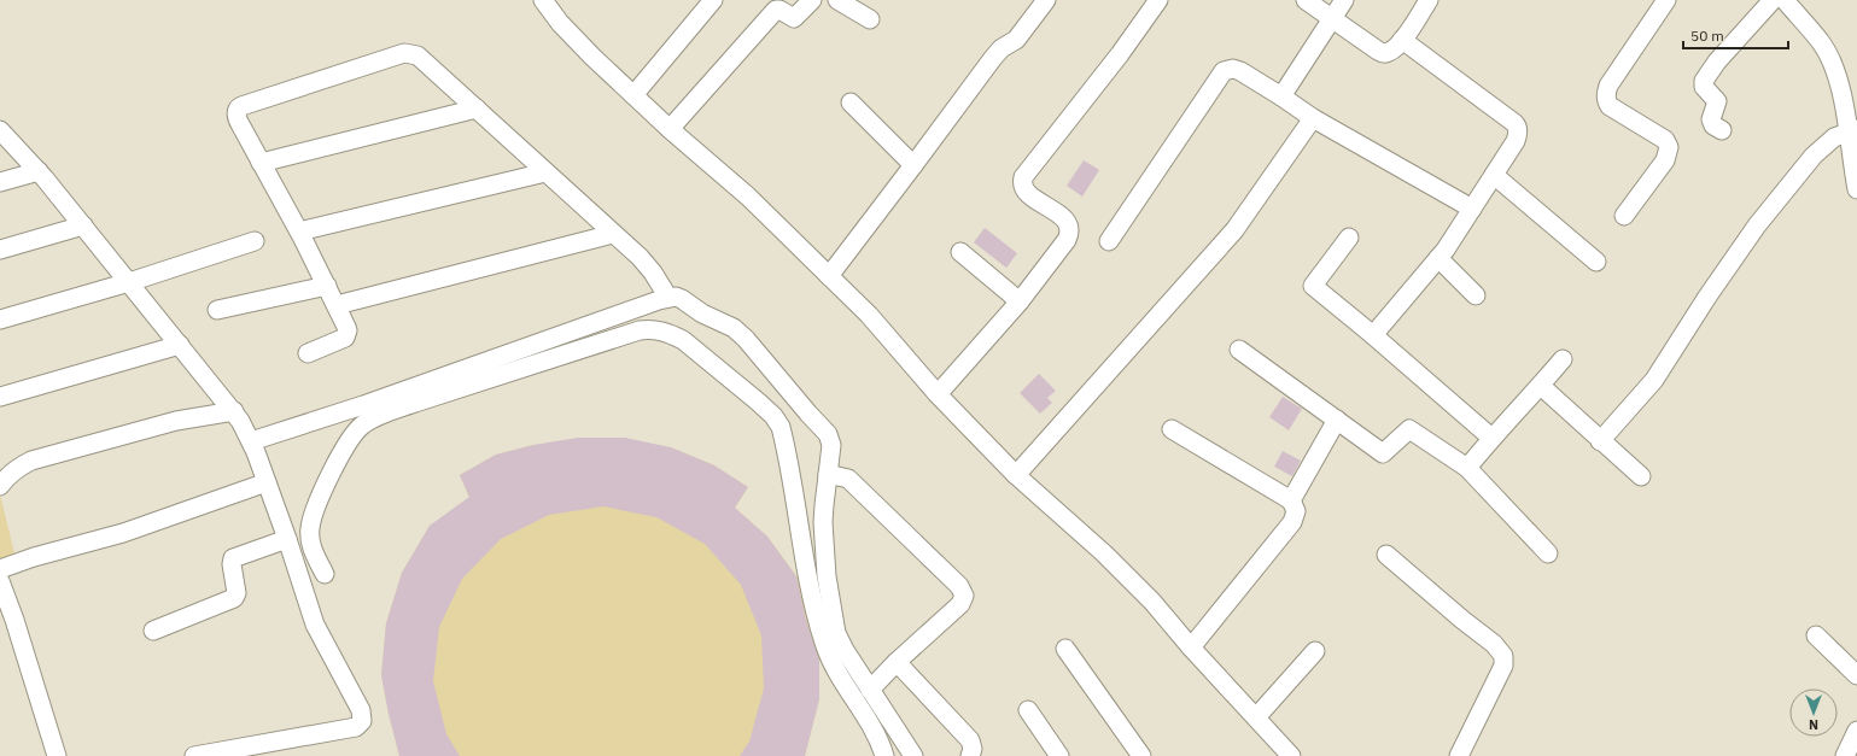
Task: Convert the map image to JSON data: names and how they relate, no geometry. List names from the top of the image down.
{
  "scale_bar": "50 m",
  "north": "bottom"
}
